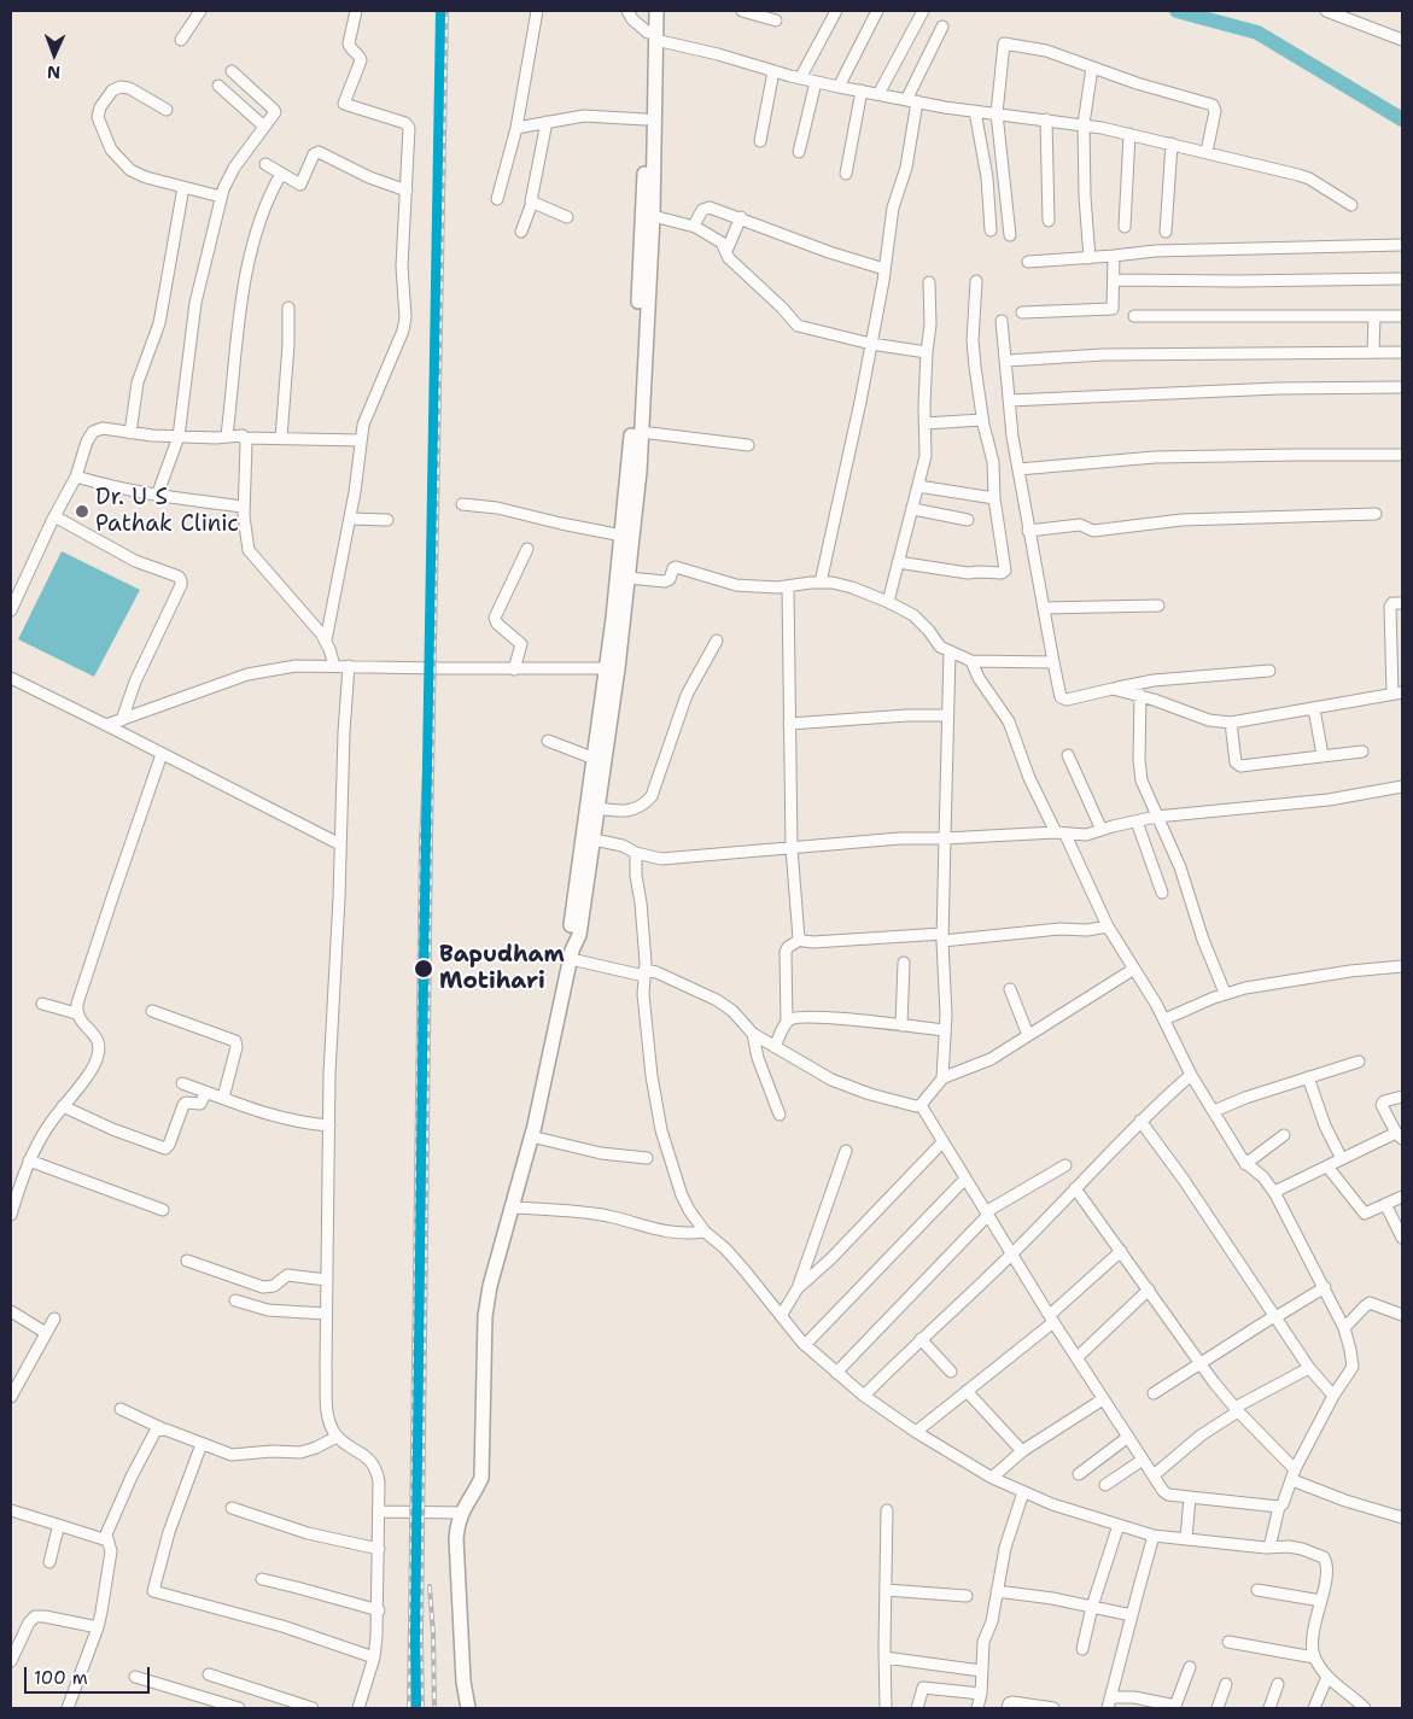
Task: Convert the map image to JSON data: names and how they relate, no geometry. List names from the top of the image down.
{
  "places": ["Dr. U S Pathak Clinic", "Bapudham Motihari"],
  "scale_bar": "100 m",
  "north": "bottom"
}
